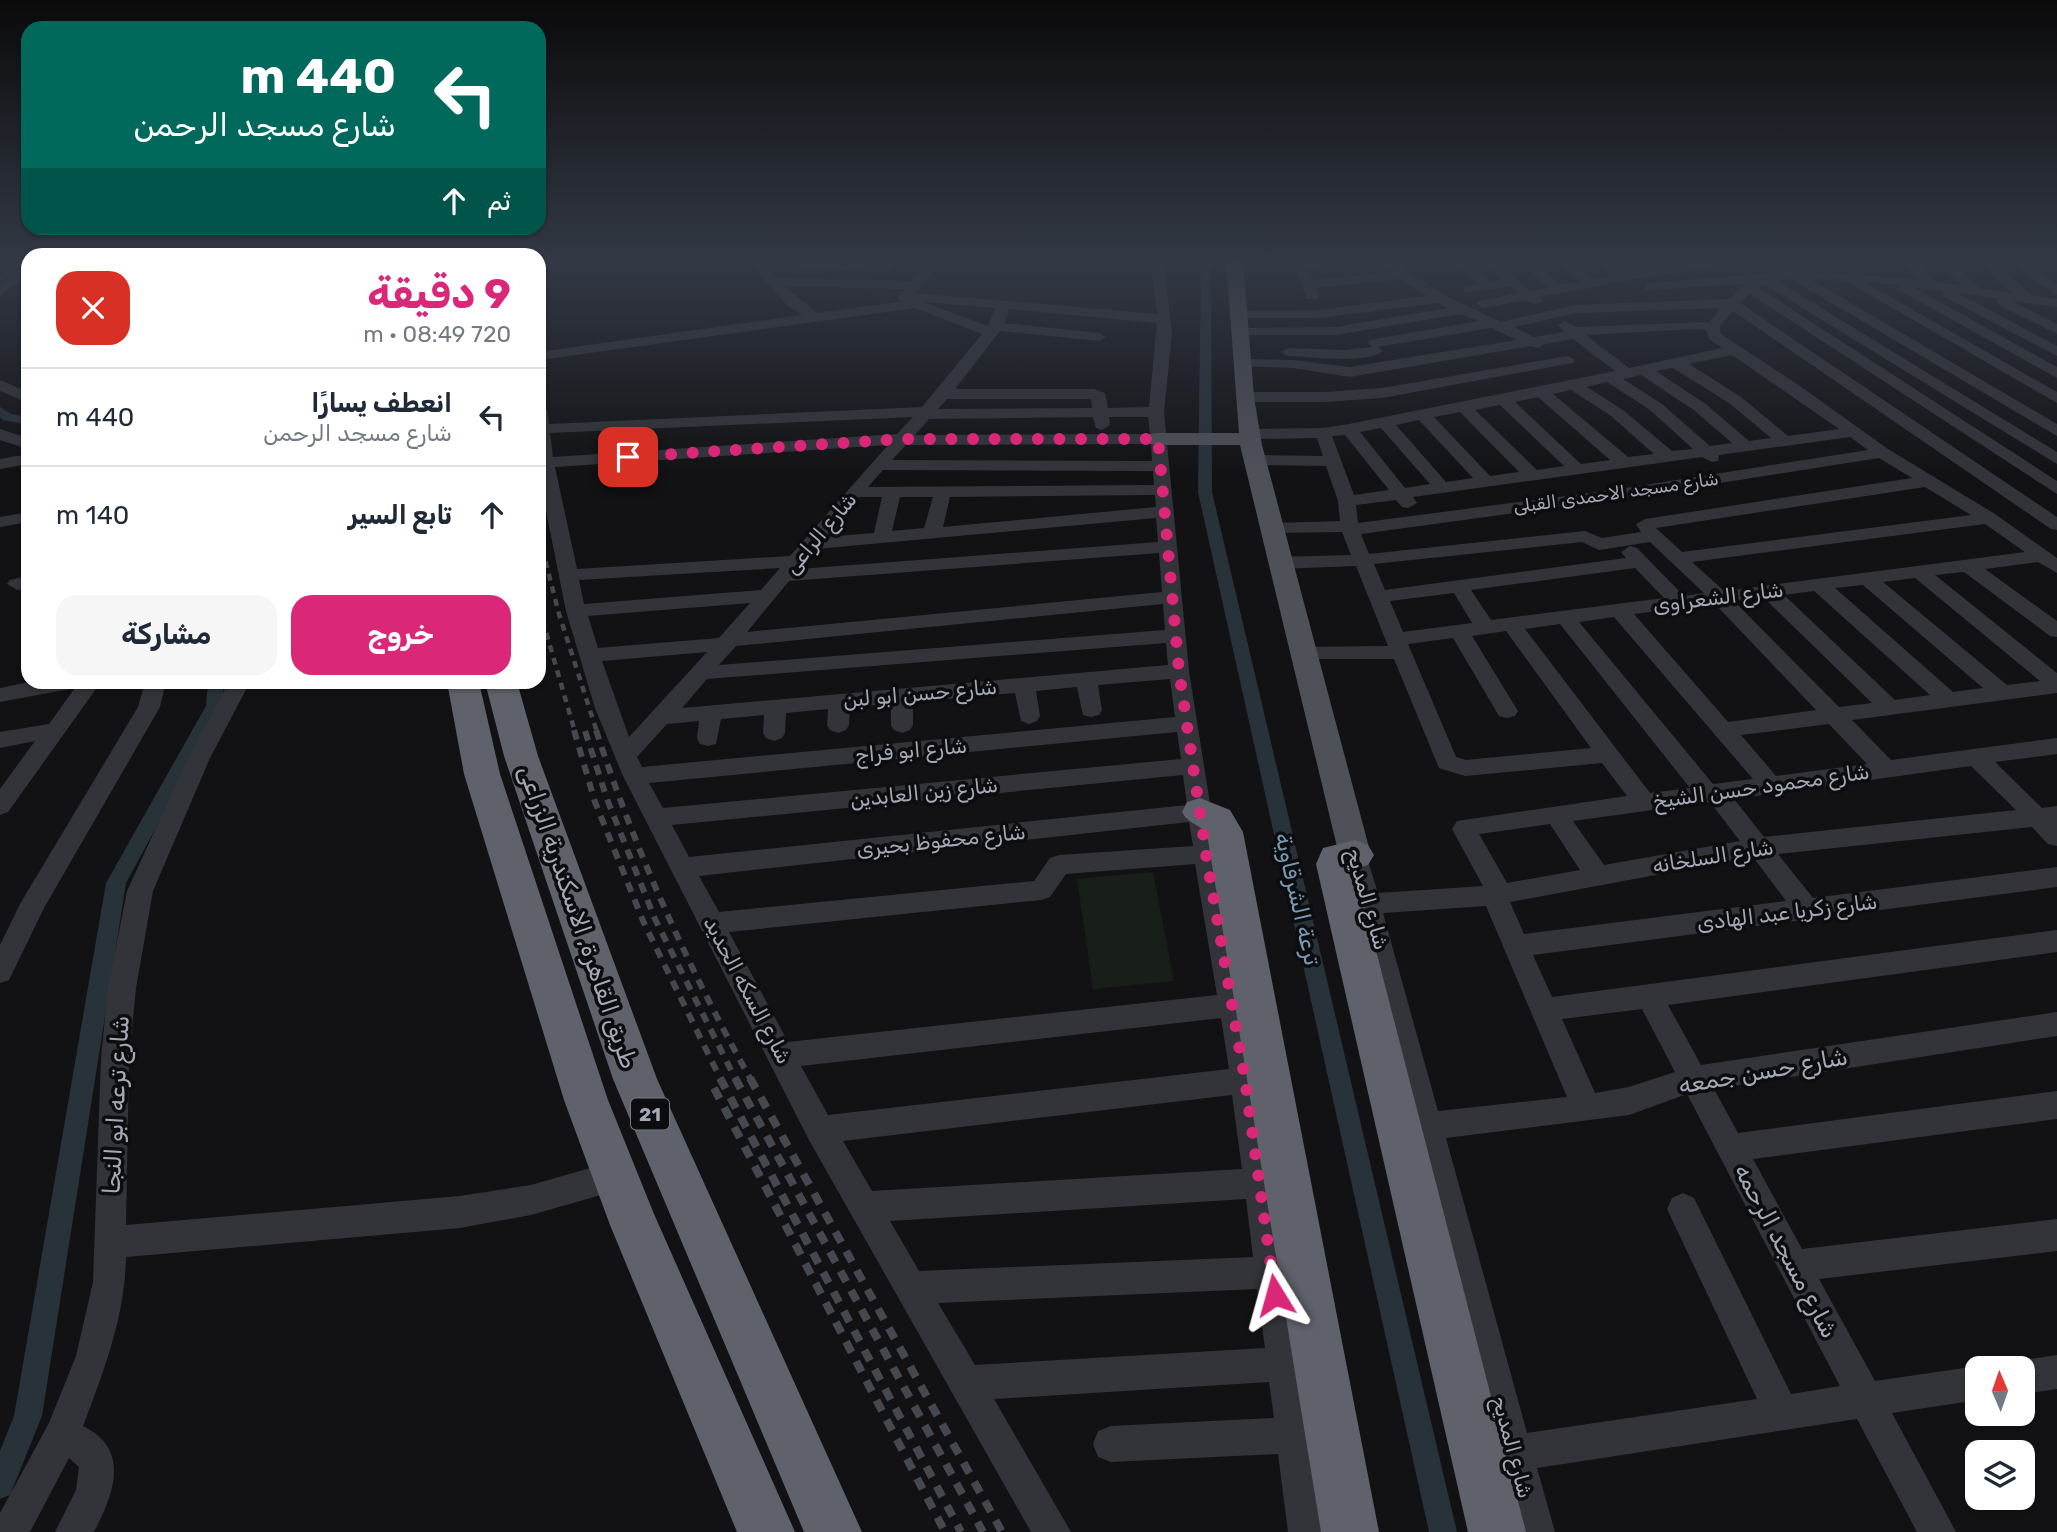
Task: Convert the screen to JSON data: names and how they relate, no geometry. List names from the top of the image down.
{
  "streets": {
    "highway": ["طريق القاهرة, الاسكندرية الزراعى", "21"],
    "main road": ["شارع المديح"],
    "street": [
      "شارع مسجد الاحمدى القبلى",
      "شارع الراعى",
      "شارع الشعراوى",
      "شارع حسن ابو لبن",
      "شارع ابو فراج",
      "شارع محمود حسن الشيخ",
      "شارع زين العابدين",
      "شارع محفوظ بحيرى",
      "شارع السلخانه",
      "شارع زكريا عبد الهادى",
      "شارع السكه الحديد",
      "شارع حسن جمعه",
      "شارع ترعه ابو النجا",
      "شارع مسجد الرحمه"
    ]
  },
  "crossings": [
    ["شارع مسجد الاحمدى القبلى", "شارع المديح"],
    ["شارع الراعى", "شارع حسن ابو لبن"],
    ["شارع الراعى", "شارع ابو فراج"],
    ["شارع الراعى", "شارع السكه الحديد"],
    ["شارع الشعراوى", "شارع المديح"],
    ["شارع ابو فراج", "شارع السكه الحديد"],
    ["شارع محمود حسن الشيخ", "شارع السلخانه"],
    ["شارع زين العابدين", "شارع السكه الحديد"],
    ["شارع محفوظ بحيرى", "شارع السكه الحديد"],
    ["شارع السلخانه", "شارع المديح"],
    ["شارع المديح", "شارع حسن جمعه"],
    ["شارع حسن جمعه", "شارع مسجد الرحمه"]
  ],
  "water": ["ترعة الشرقاوية"],
  "north": "top",
  "page": {
    "turn": ["440 m", "شارع مسجد الرحمن"],
    "then": "ثم",
    "heading": ["9 دقيقة", "720 m · 08:49"],
    "list": [
      {
        "name": "انعطف يسارًا",
        "note": "شارع مسجد الرحمن",
        "value": "440 m"
      },
      {
        "name": "تابع السير",
        "value": "140 m"
      }
    ],
    "buttons": ["خروج", "مشاركة"]
  }
}
